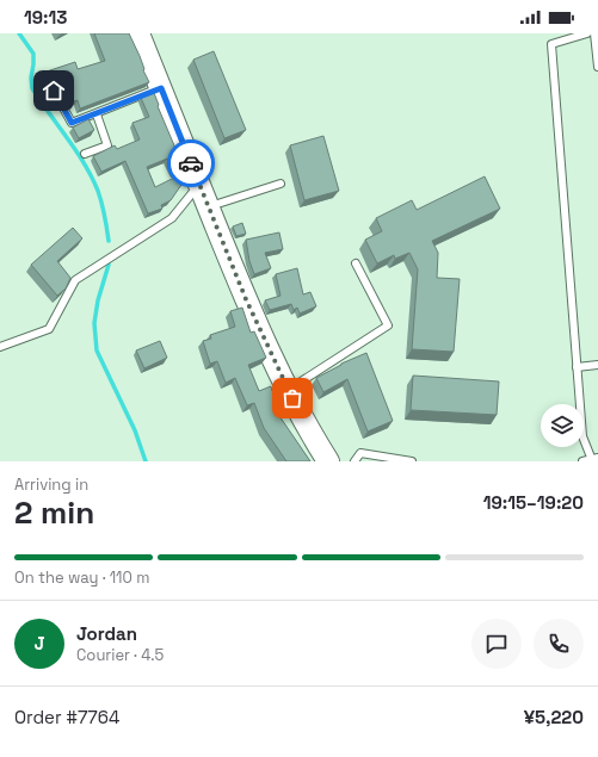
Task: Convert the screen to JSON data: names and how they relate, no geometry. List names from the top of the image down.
{
  "page": {
    "status": "19:13",
    "heading": ["2 min", "Arriving in", "19:15–19:20"],
    "panel": [
      "Jordan",
      "Courier · 4.5",
      "Order #7764",
      "¥5,220"
    ],
    "bar": "On the way · 110 m",
    "round": "J"
  }
}
